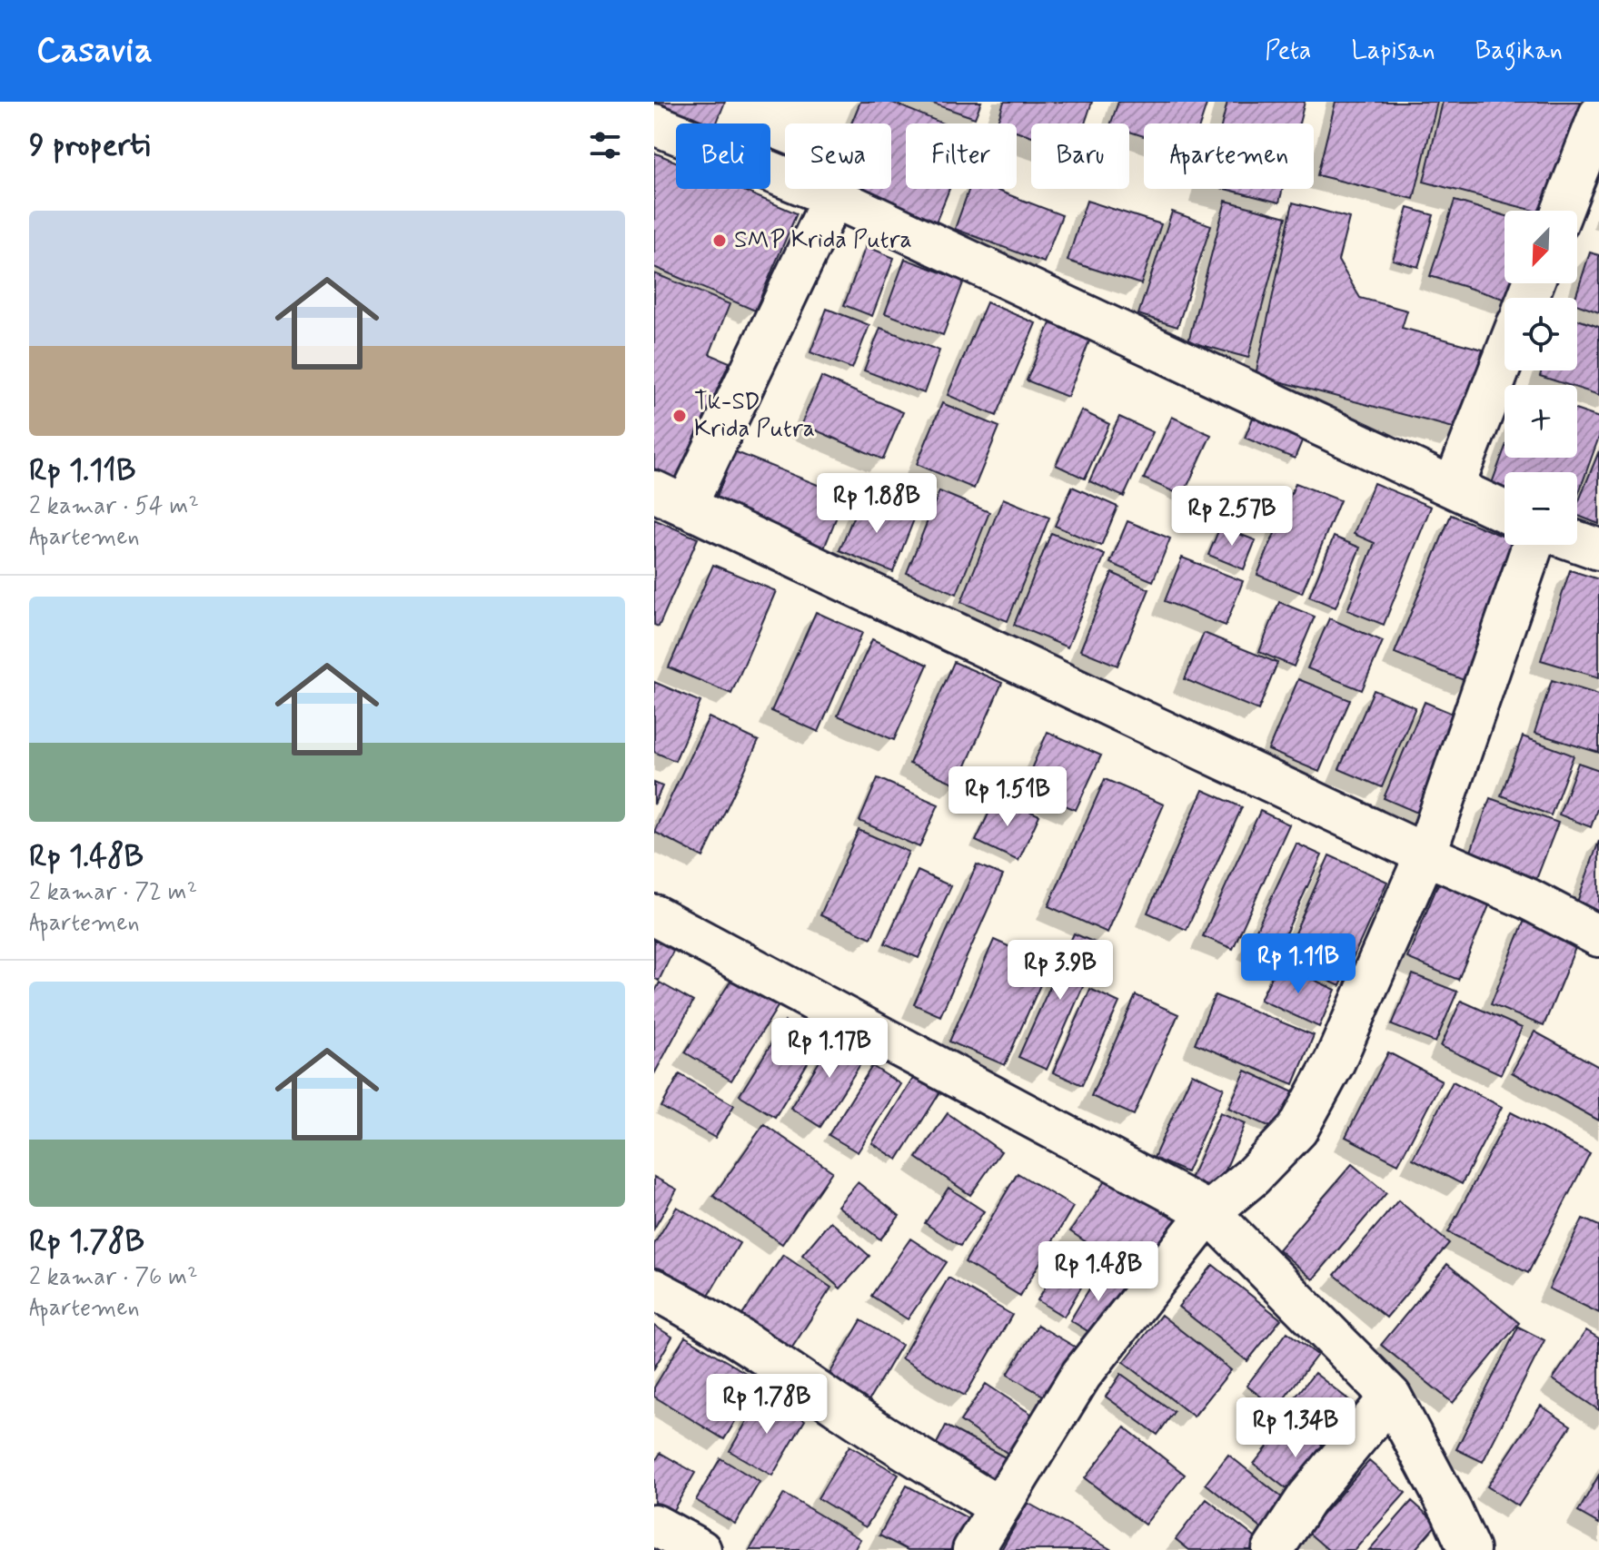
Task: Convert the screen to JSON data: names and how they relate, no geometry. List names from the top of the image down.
{
  "places": ["SMP Krida Putra", "Tk-SD Krida Putra"],
  "north": "bottom left",
  "page": {
    "header": "Casavia",
    "nav": ["Peta", "Lapisan", "Bagikan"],
    "heading": "9 properti",
    "chip": [
      "Beli",
      "Sewa",
      "Filter",
      "Baru",
      "Apartemen"
    ],
    "list": [
      {
        "name": "Rp 1.11B",
        "note": "2 kamar · 54 m² · Apartemen"
      },
      {
        "name": "Rp 1.48B",
        "note": "2 kamar · 72 m² · Apartemen"
      },
      {
        "name": "Rp 1.78B",
        "note": "2 kamar · 76 m² · Apartemen"
      }
    ],
    "map_buttons": ["+", "−"],
    "price": [
      "Rp 1.88B",
      "Rp 2.57B",
      "Rp 1.51B",
      "Rp 1.11B",
      "Rp 3.9B",
      "Rp 1.17B",
      "Rp 1.48B",
      "Rp 1.78B",
      "Rp 1.34B"
    ]
  }
}
